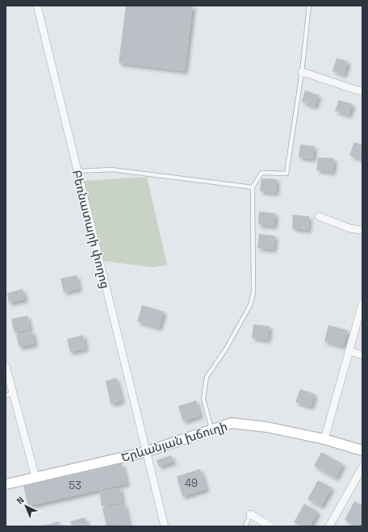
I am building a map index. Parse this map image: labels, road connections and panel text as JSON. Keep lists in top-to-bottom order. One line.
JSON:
{"streets":{"main road":["Երևանյան խճուղի"],"street":["Բեռնատարի փողոց"]},"crossings":[["Բեռնատարի փողոց","Երևանյան խճուղի"]],"house_numbers":["49","53"],"north":"top left"}
